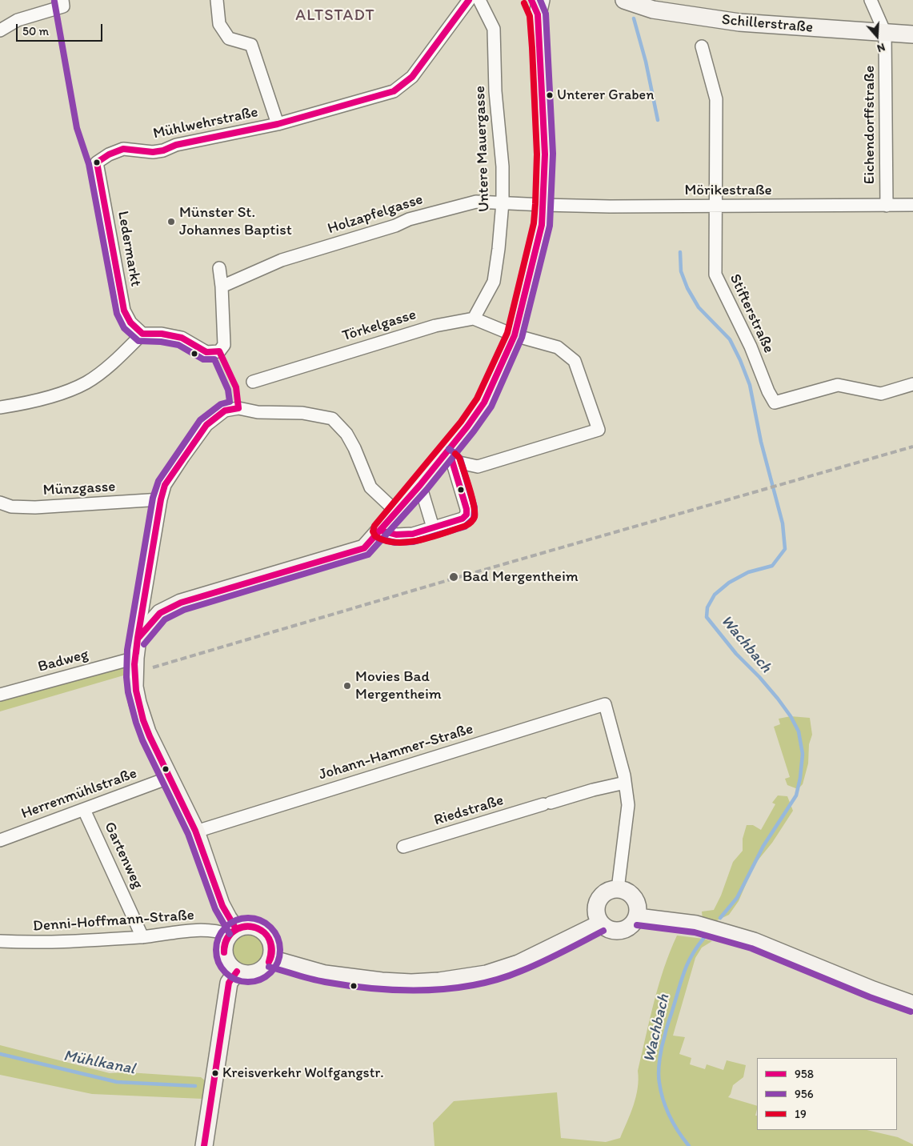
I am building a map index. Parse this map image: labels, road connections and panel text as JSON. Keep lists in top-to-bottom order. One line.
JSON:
{"streets":{"street":["Schillerstraße","Mühlwehrstraße","Eichendorffstraße","Untere Mauergasse","Mörikestraße","Holzapfelgasse","Ledermarkt","Stifterstraße","Törkelgasse","Münzgasse","Badweg","Johann-Hammer-Straße","Herrenmühlstraße","Riedstraße","Gartenweg","Denni-Hoffmann-Straße"]},"crossings":[["Schillerstraße","Eichendorffstraße"],["Mühlwehrstraße","Ledermarkt"],["Eichendorffstraße","Mörikestraße"],["Untere Mauergasse","Holzapfelgasse"],["Untere Mauergasse","Törkelgasse"],["Mörikestraße","Holzapfelgasse"],["Mörikestraße","Stifterstraße"],["Johann-Hammer-Straße","Riedstraße"],["Herrenmühlstraße","Gartenweg"],["Gartenweg","Denni-Hoffmann-Straße"]],"districts":["ALTSTADT"],"water":["Wachbach","Mühlkanal"],"places":["Unterer Graben","Münster St. Johannes Baptist","Bad Mergentheim","Movies Bad Mergentheim","Kreisverkehr Wolfgangstr."],"lines":["transit line 958","transit line 956","transit line 19"],"legend":["958","956","19"],"scale_bar":"50 m","north":"bottom"}
